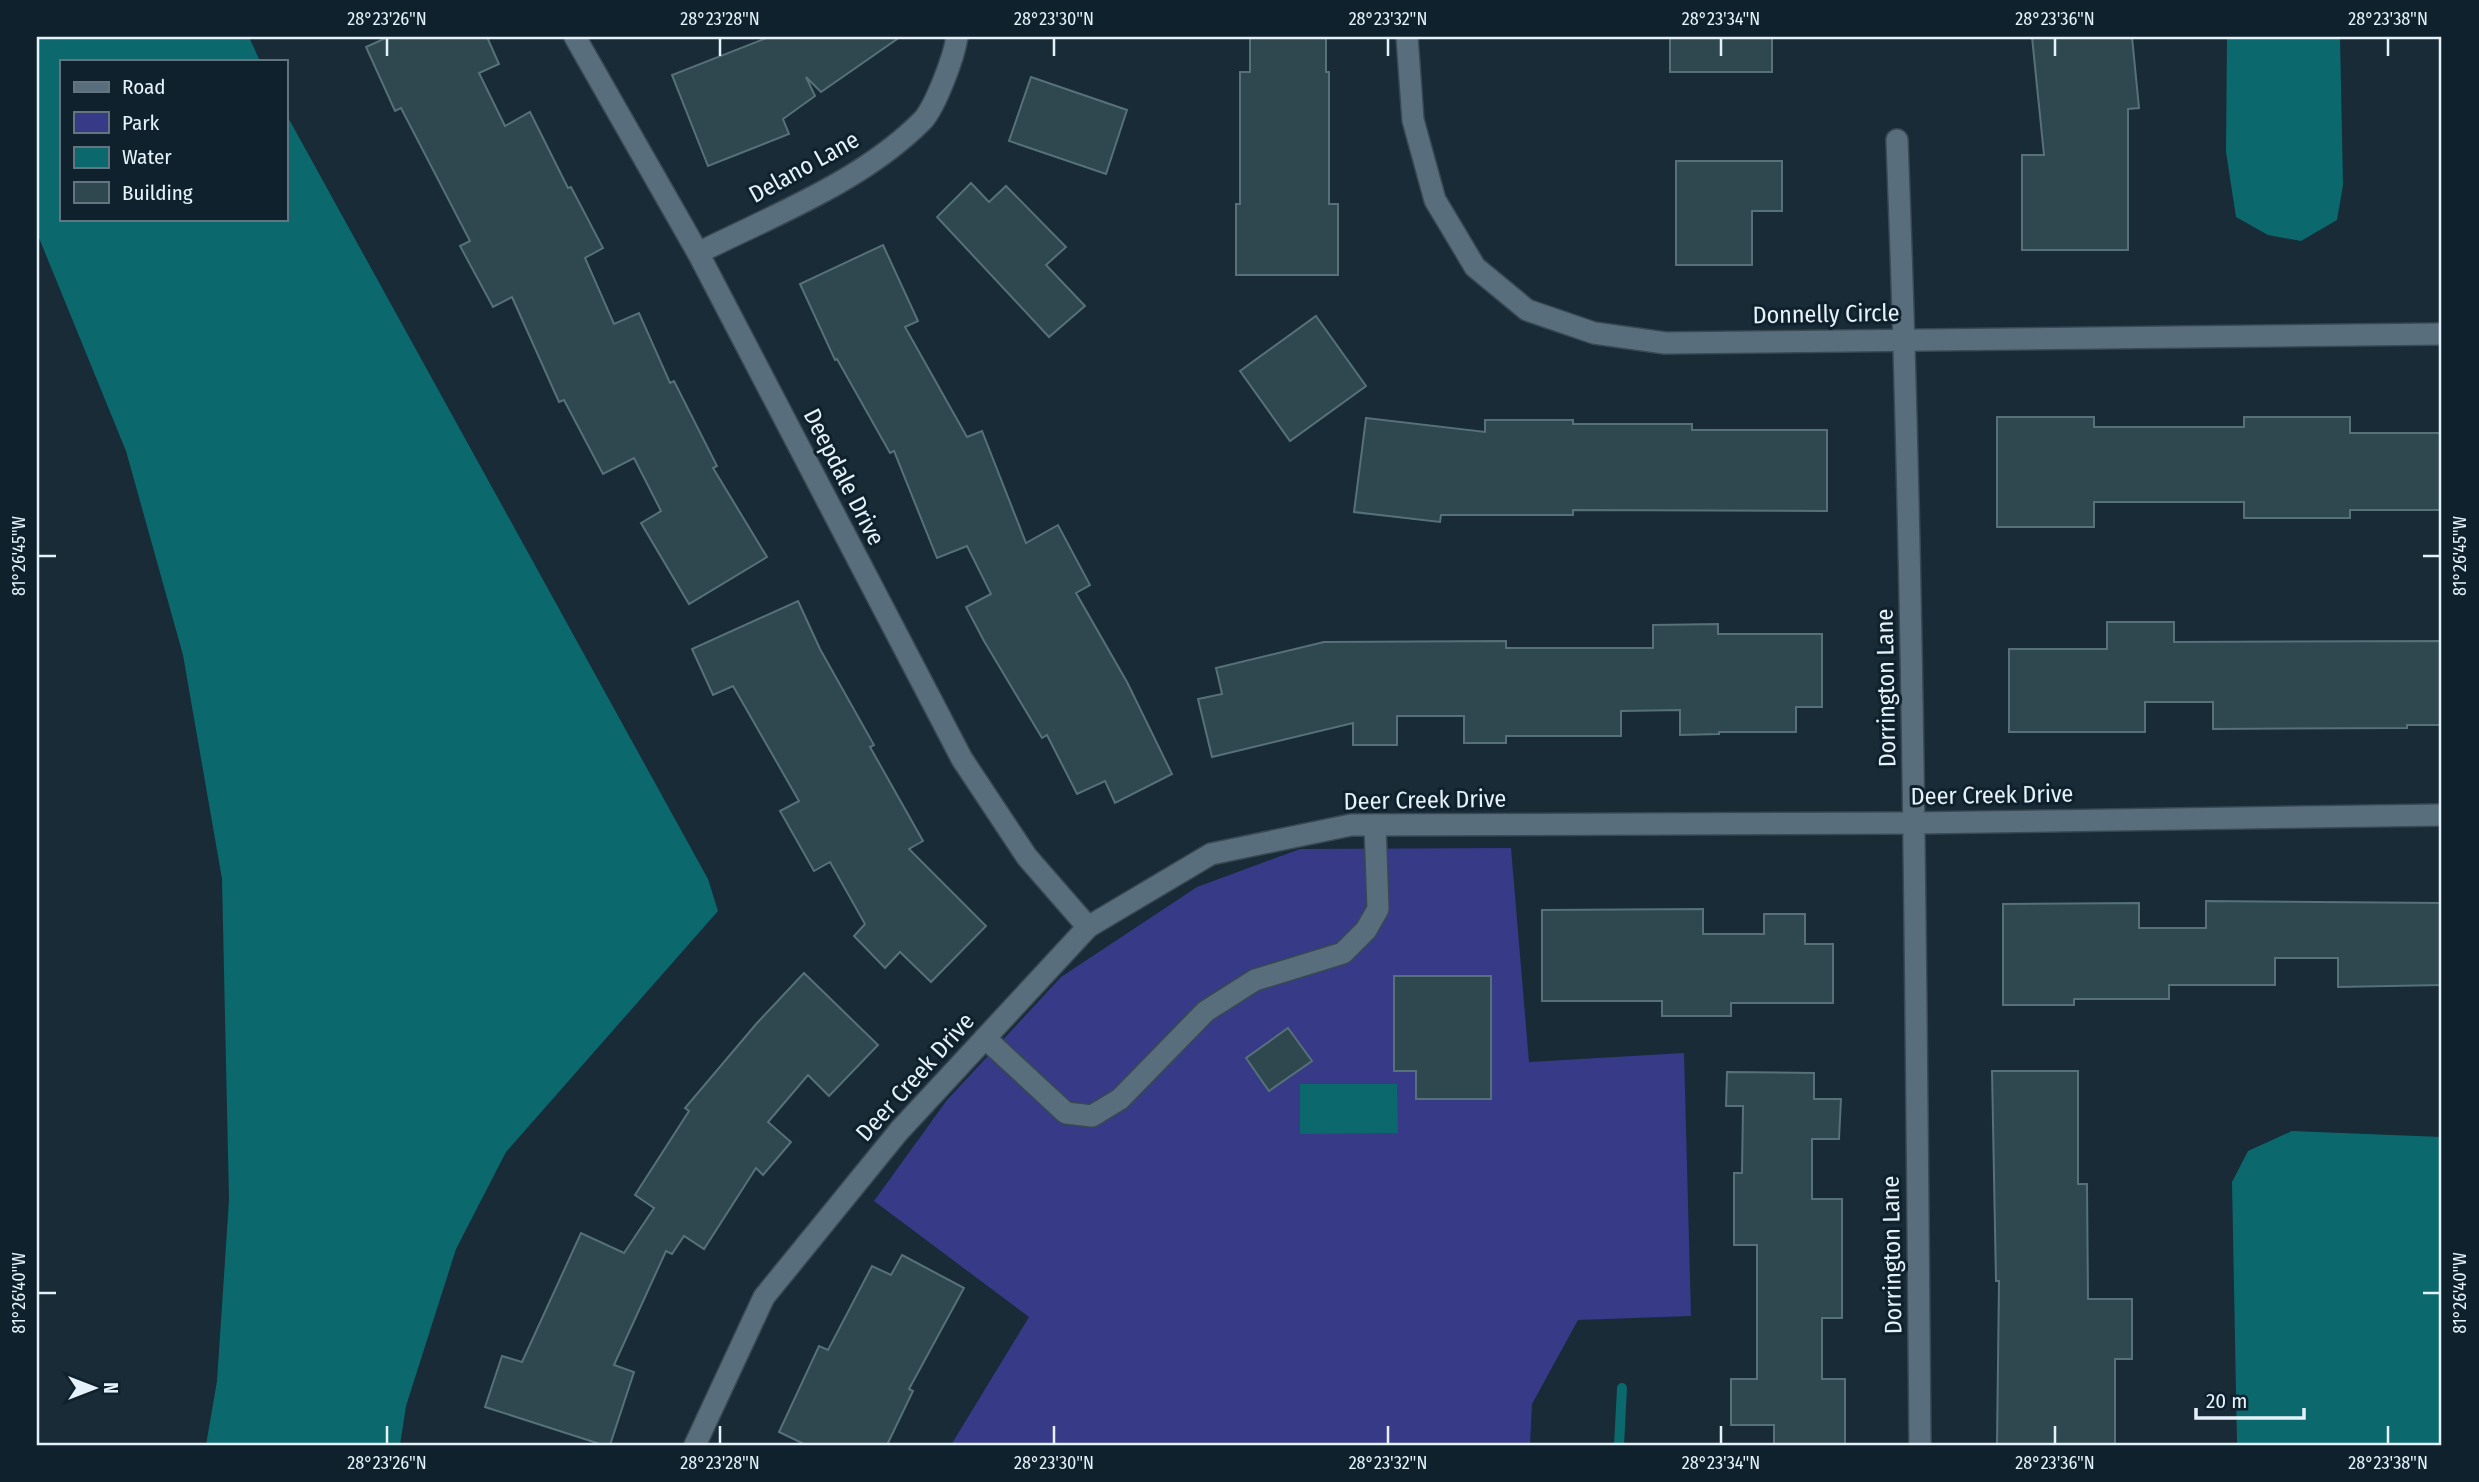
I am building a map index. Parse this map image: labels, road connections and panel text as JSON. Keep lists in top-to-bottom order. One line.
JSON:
{"streets":{"street":["Delano Lane","Donnelly Circle","Deepdale Drive","Dorrington Lane","Deer Creek Drive"]},"crossings":[["Delano Lane","Deepdale Drive"],["Donnelly Circle","Dorrington Lane"],["Deepdale Drive","Deer Creek Drive"],["Dorrington Lane","Deer Creek Drive"]],"legend":["Road","Park","Water","Building"],"scale_bar":"20 m","north":"right","coordinates":["28°23'26\"N","28°23'28\"N","28°23'30\"N","28°23'32\"N","28°23'34\"N","28°23'36\"N","28°23'38\"N","81°26'45\"W","81°26'40\"W"]}
